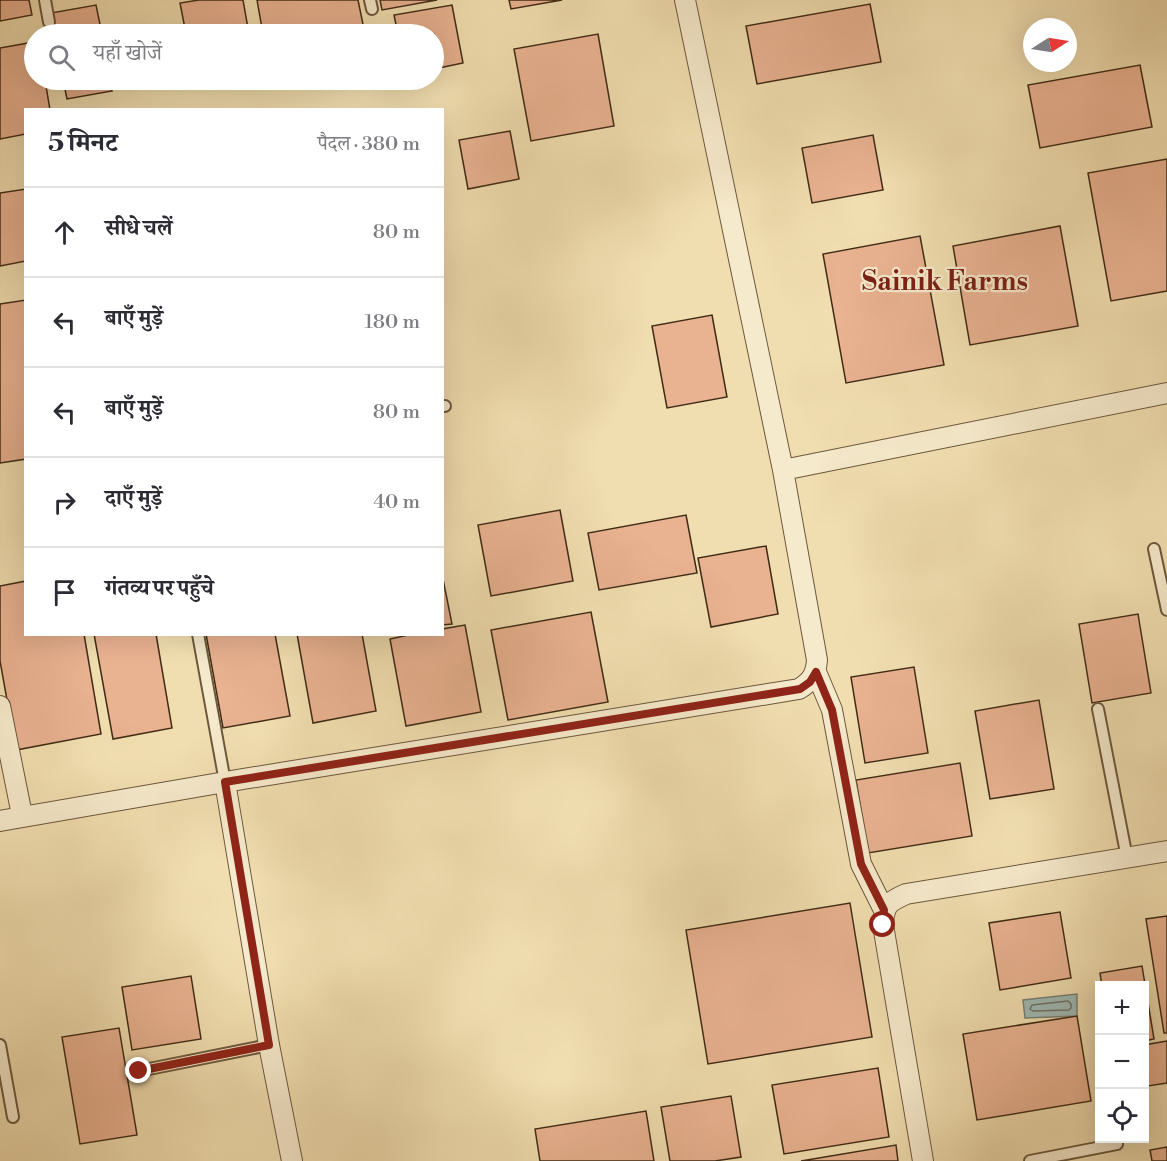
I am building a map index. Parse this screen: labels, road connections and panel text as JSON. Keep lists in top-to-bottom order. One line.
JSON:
{"districts":["Sainik Farms"],"north":"right","page":{"search":"यहाँ खोजें","heading":["5 मिनट","पैदल · 380 m"],"list":[["सीधे चलें","80 m"],["बाएँ मुड़ें","180 m"],["बाएँ मुड़ें","80 m"],["दाएँ मुड़ें","40 m"],"गंतव्य पर पहुँचे"],"map_buttons":["+","−"]}}
